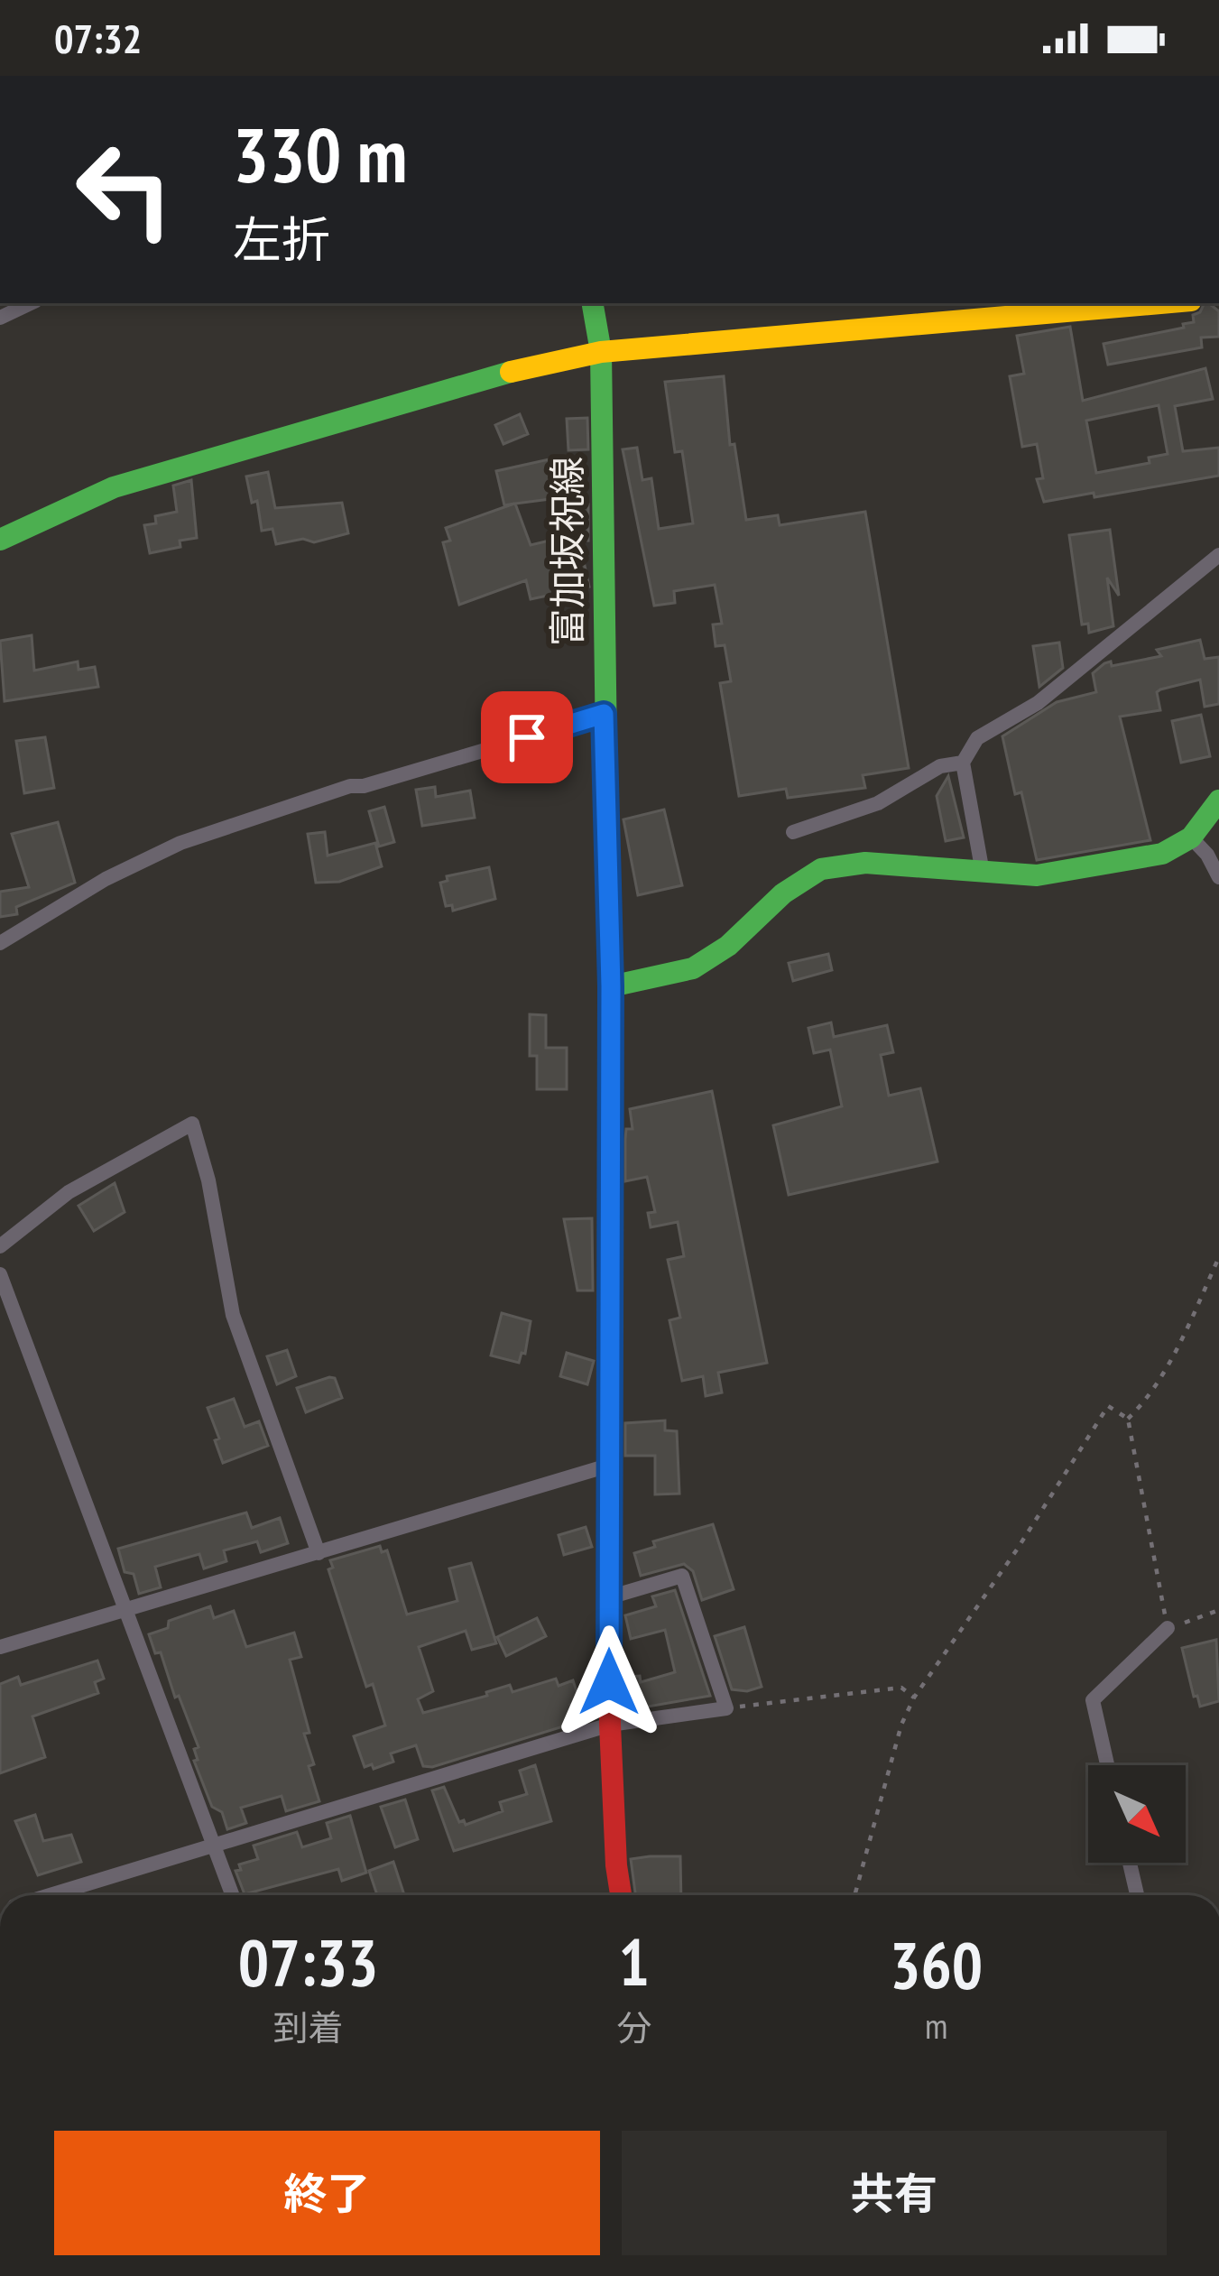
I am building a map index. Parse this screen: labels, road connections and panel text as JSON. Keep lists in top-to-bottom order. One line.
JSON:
{"streets":{"street":["富加坂祝線"]},"north":"bottom right","page":{"status":"07:32","turn":["330 m","左折"],"eta":["07:33","到着","1","分","360","m"],"buttons":["終了","共有"]}}
